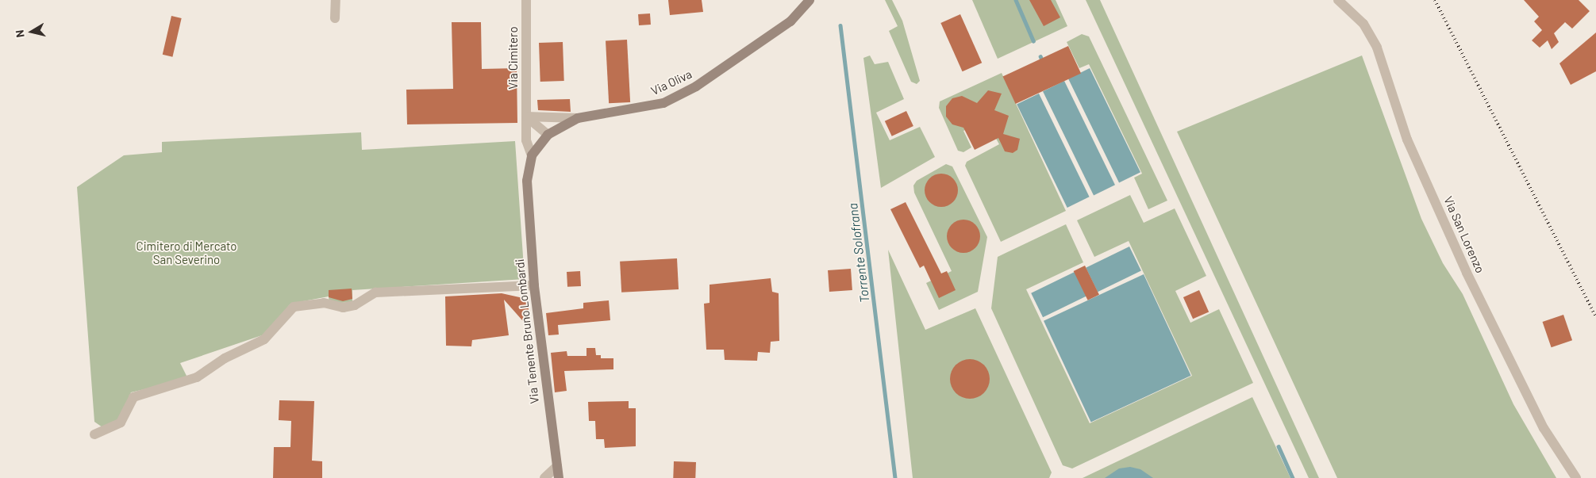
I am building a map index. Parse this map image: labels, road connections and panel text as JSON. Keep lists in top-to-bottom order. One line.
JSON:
{"streets":{"main road":["Via Oliva","Via Tenente Bruno Lombardi"],"street":["Via Cimitero","Via San Lorenzo"]},"crossings":[["Via Cimitero","Via Oliva"],["Via Oliva","Via Tenente Bruno Lombardi"]],"water":["Torrente Solofrana"],"parks":["Cimitero di Mercato San Severino"],"north":"left"}
